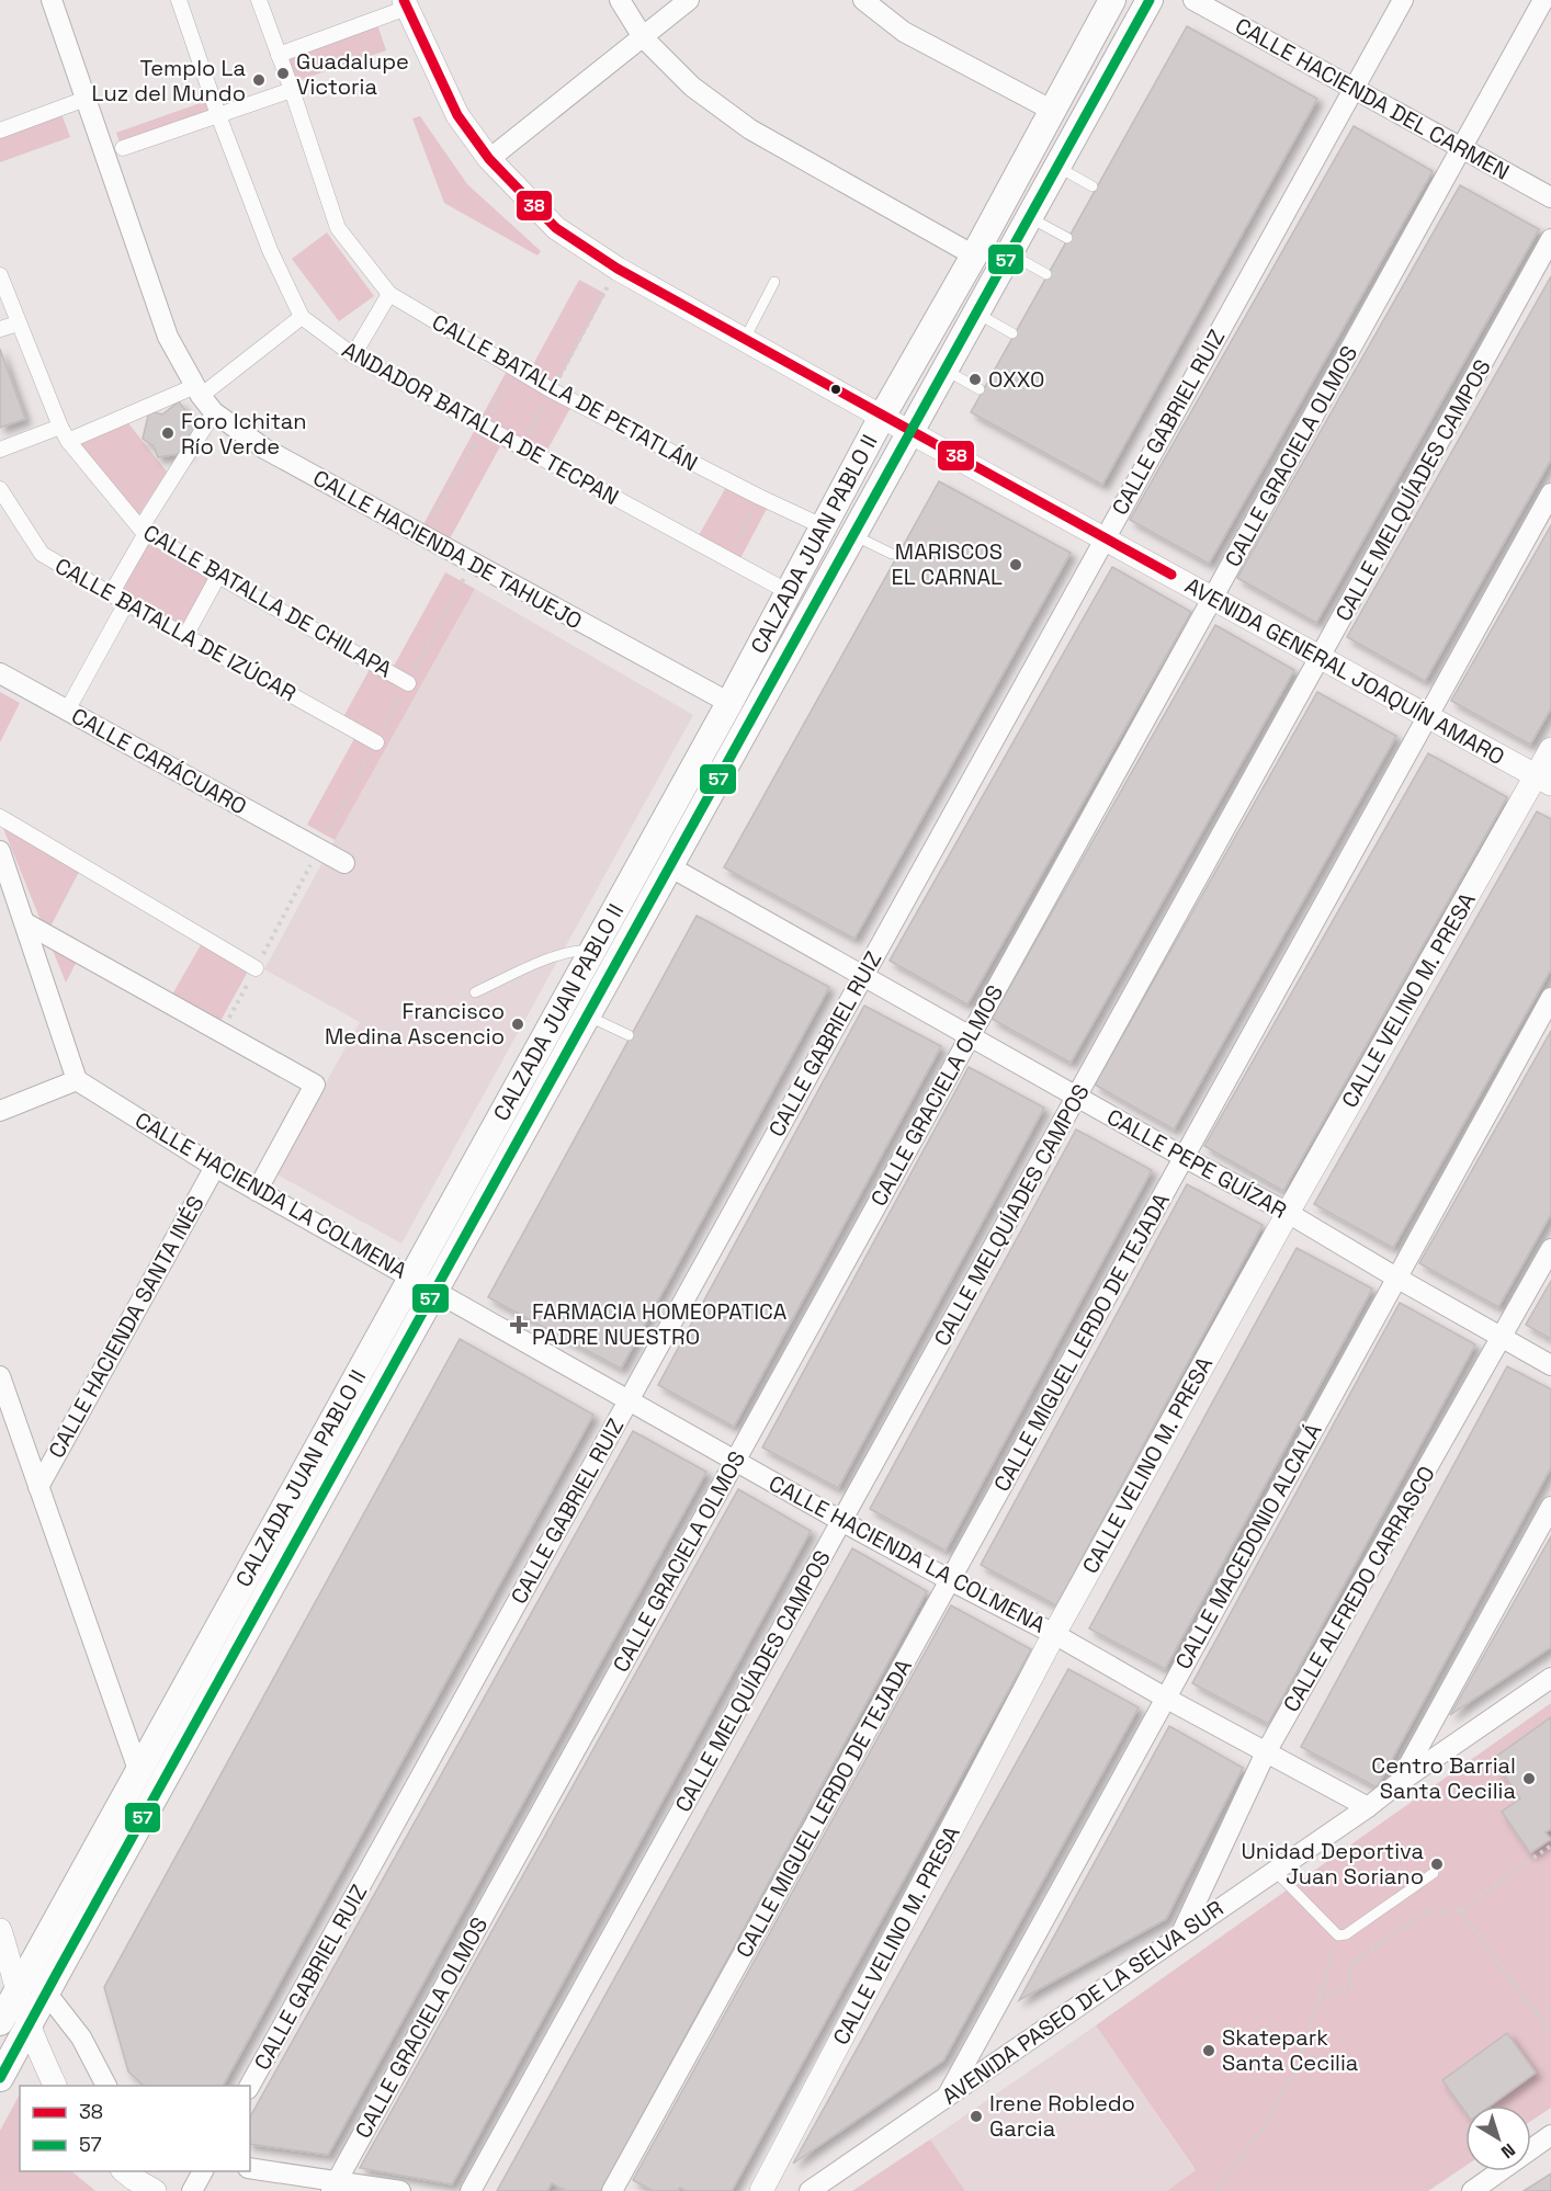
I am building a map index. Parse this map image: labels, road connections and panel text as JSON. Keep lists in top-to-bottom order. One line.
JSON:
{"streets":{"main road":["CALZADA JUAN PABLO II"],"street":["CALLE HACIENDA DEL CARMEN","CALLE BATALLA DE PETATLÁN","CALLE GABRIEL RUIZ","ANDADOR BATALLA DE TECPAN","CALLE GRACIELA OLMOS","CALLE MELQUÍADES CAMPOS","CALLE HACIENDA DE TAHUEJO","CALLE BATALLA DE CHILAPA","CALLE BATALLA DE IZÚCAR","AVENIDA GENERAL JOAQUÍN AMARO","CALLE CARÁCUARO","CALLE VELINO M. PRESA","CALLE PEPE GUÍZAR","CALLE HACIENDA LA COLMENA","CALLE HACIENDA SANTA INÉS","CALLE MIGUEL LERDO DE TEJADA","CALLE MACEDONIO ALCALÁ","CALLE ALFREDO CARRASCO","AVENIDA PASEO DE LA SELVA SUR"]},"crossings":[["CALLE HACIENDA DEL CARMEN","CALLE GABRIEL RUIZ"],["CALLE HACIENDA DEL CARMEN","CALLE GRACIELA OLMOS"],["CALLE BATALLA DE PETATLÁN","CALZADA JUAN PABLO II"],["CALLE GABRIEL RUIZ","AVENIDA GENERAL JOAQUÍN AMARO"],["CALLE GABRIEL RUIZ","CALLE PEPE GUÍZAR"],["CALLE GABRIEL RUIZ","CALLE HACIENDA LA COLMENA"],["ANDADOR BATALLA DE TECPAN","CALZADA JUAN PABLO II"],["CALLE GRACIELA OLMOS","AVENIDA GENERAL JOAQUÍN AMARO"],["CALLE GRACIELA OLMOS","CALLE PEPE GUÍZAR"],["CALLE GRACIELA OLMOS","CALLE HACIENDA LA COLMENA"],["CALLE MELQUÍADES CAMPOS","AVENIDA GENERAL JOAQUÍN AMARO"],["CALLE MELQUÍADES CAMPOS","CALLE PEPE GUÍZAR"],["CALLE MELQUÍADES CAMPOS","CALLE HACIENDA LA COLMENA"],["CALZADA JUAN PABLO II","CALLE HACIENDA DE TAHUEJO"],["CALZADA JUAN PABLO II","AVENIDA GENERAL JOAQUÍN AMARO"],["CALZADA JUAN PABLO II","CALLE PEPE GUÍZAR"],["CALZADA JUAN PABLO II","CALLE HACIENDA LA COLMENA"],["AVENIDA GENERAL JOAQUÍN AMARO","CALLE VELINO M. PRESA"],["AVENIDA GENERAL JOAQUÍN AMARO","CALLE MIGUEL LERDO DE TEJADA"],["CALLE VELINO M. PRESA","CALLE PEPE GUÍZAR"],["CALLE VELINO M. PRESA","CALLE HACIENDA LA COLMENA"],["CALLE PEPE GUÍZAR","CALLE MIGUEL LERDO DE TEJADA"],["CALLE PEPE GUÍZAR","CALLE MACEDONIO ALCALÁ"],["CALLE PEPE GUÍZAR","CALLE ALFREDO CARRASCO"],["CALLE HACIENDA LA COLMENA","CALLE HACIENDA SANTA INÉS"],["CALLE HACIENDA LA COLMENA","CALLE MIGUEL LERDO DE TEJADA"],["CALLE HACIENDA LA COLMENA","CALLE MACEDONIO ALCALÁ"],["CALLE HACIENDA LA COLMENA","CALLE ALFREDO CARRASCO"],["CALLE HACIENDA LA COLMENA","AVENIDA PASEO DE LA SELVA SUR"],["CALLE MACEDONIO ALCALÁ","AVENIDA PASEO DE LA SELVA SUR"],["CALLE ALFREDO CARRASCO","AVENIDA PASEO DE LA SELVA SUR"]],"places":{"other":["Guadalupe Victoria","Templo La Luz del Mundo","OXXO","Foro Ichitan Río Verde","MARISCOS EL CARNAL","Francisco Medina Ascencio","Centro Barrial Santa Cecilia","Unidad Deportiva Juan Soriano","Skatepark Santa Cecilia","Irene Robledo Garcia"],"health":["FARMACIA HOMEOPATICA PADRE NUESTRO"]},"lines":["transit line 38","transit line 57"],"legend":["38","57"],"north":"bottom right"}
